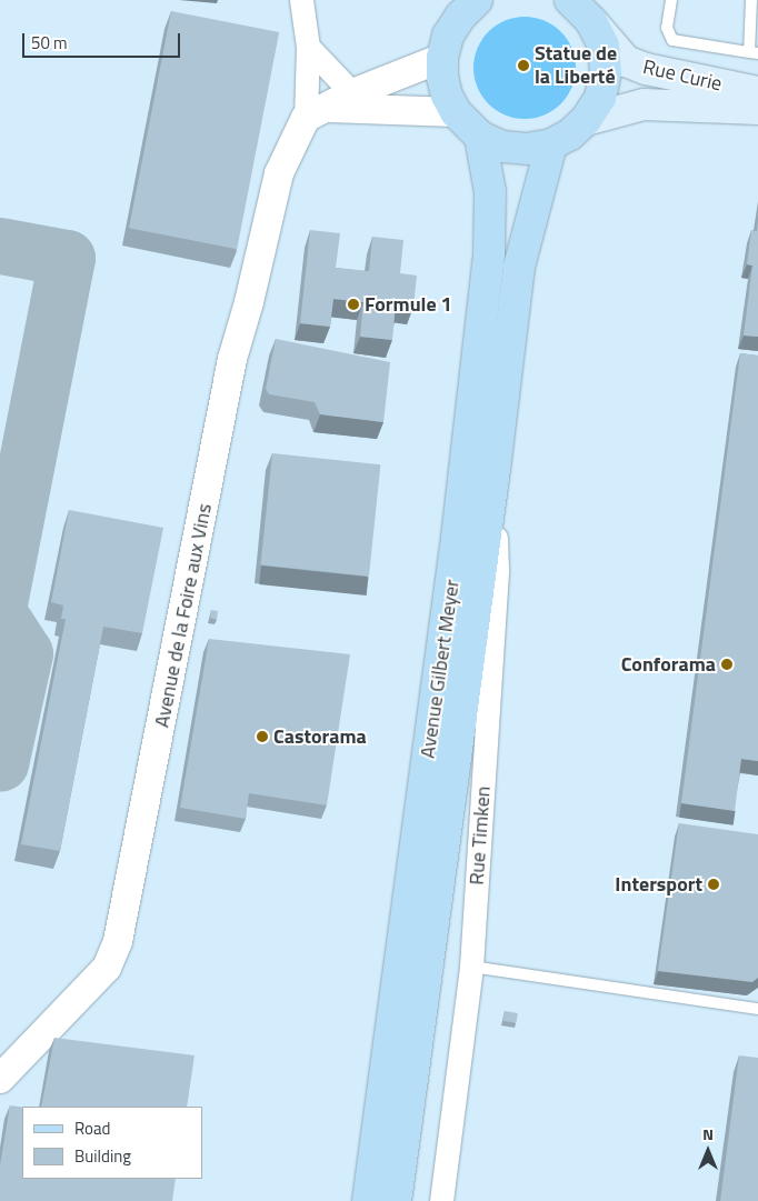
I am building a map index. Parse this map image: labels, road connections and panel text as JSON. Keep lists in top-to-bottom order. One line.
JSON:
{"streets":{"main road":["Rue Curie","Avenue Gilbert Meyer"],"street":["Avenue de la Foire aux Vins","Rue Timken"]},"crossings":[["Avenue Gilbert Meyer","Rue Timken"]],"places":["Statue de la Liberté","Formule 1","Conforama","Castorama","Intersport"],"legend":["Road","Building"],"scale_bar":"50 m","north":"top"}
